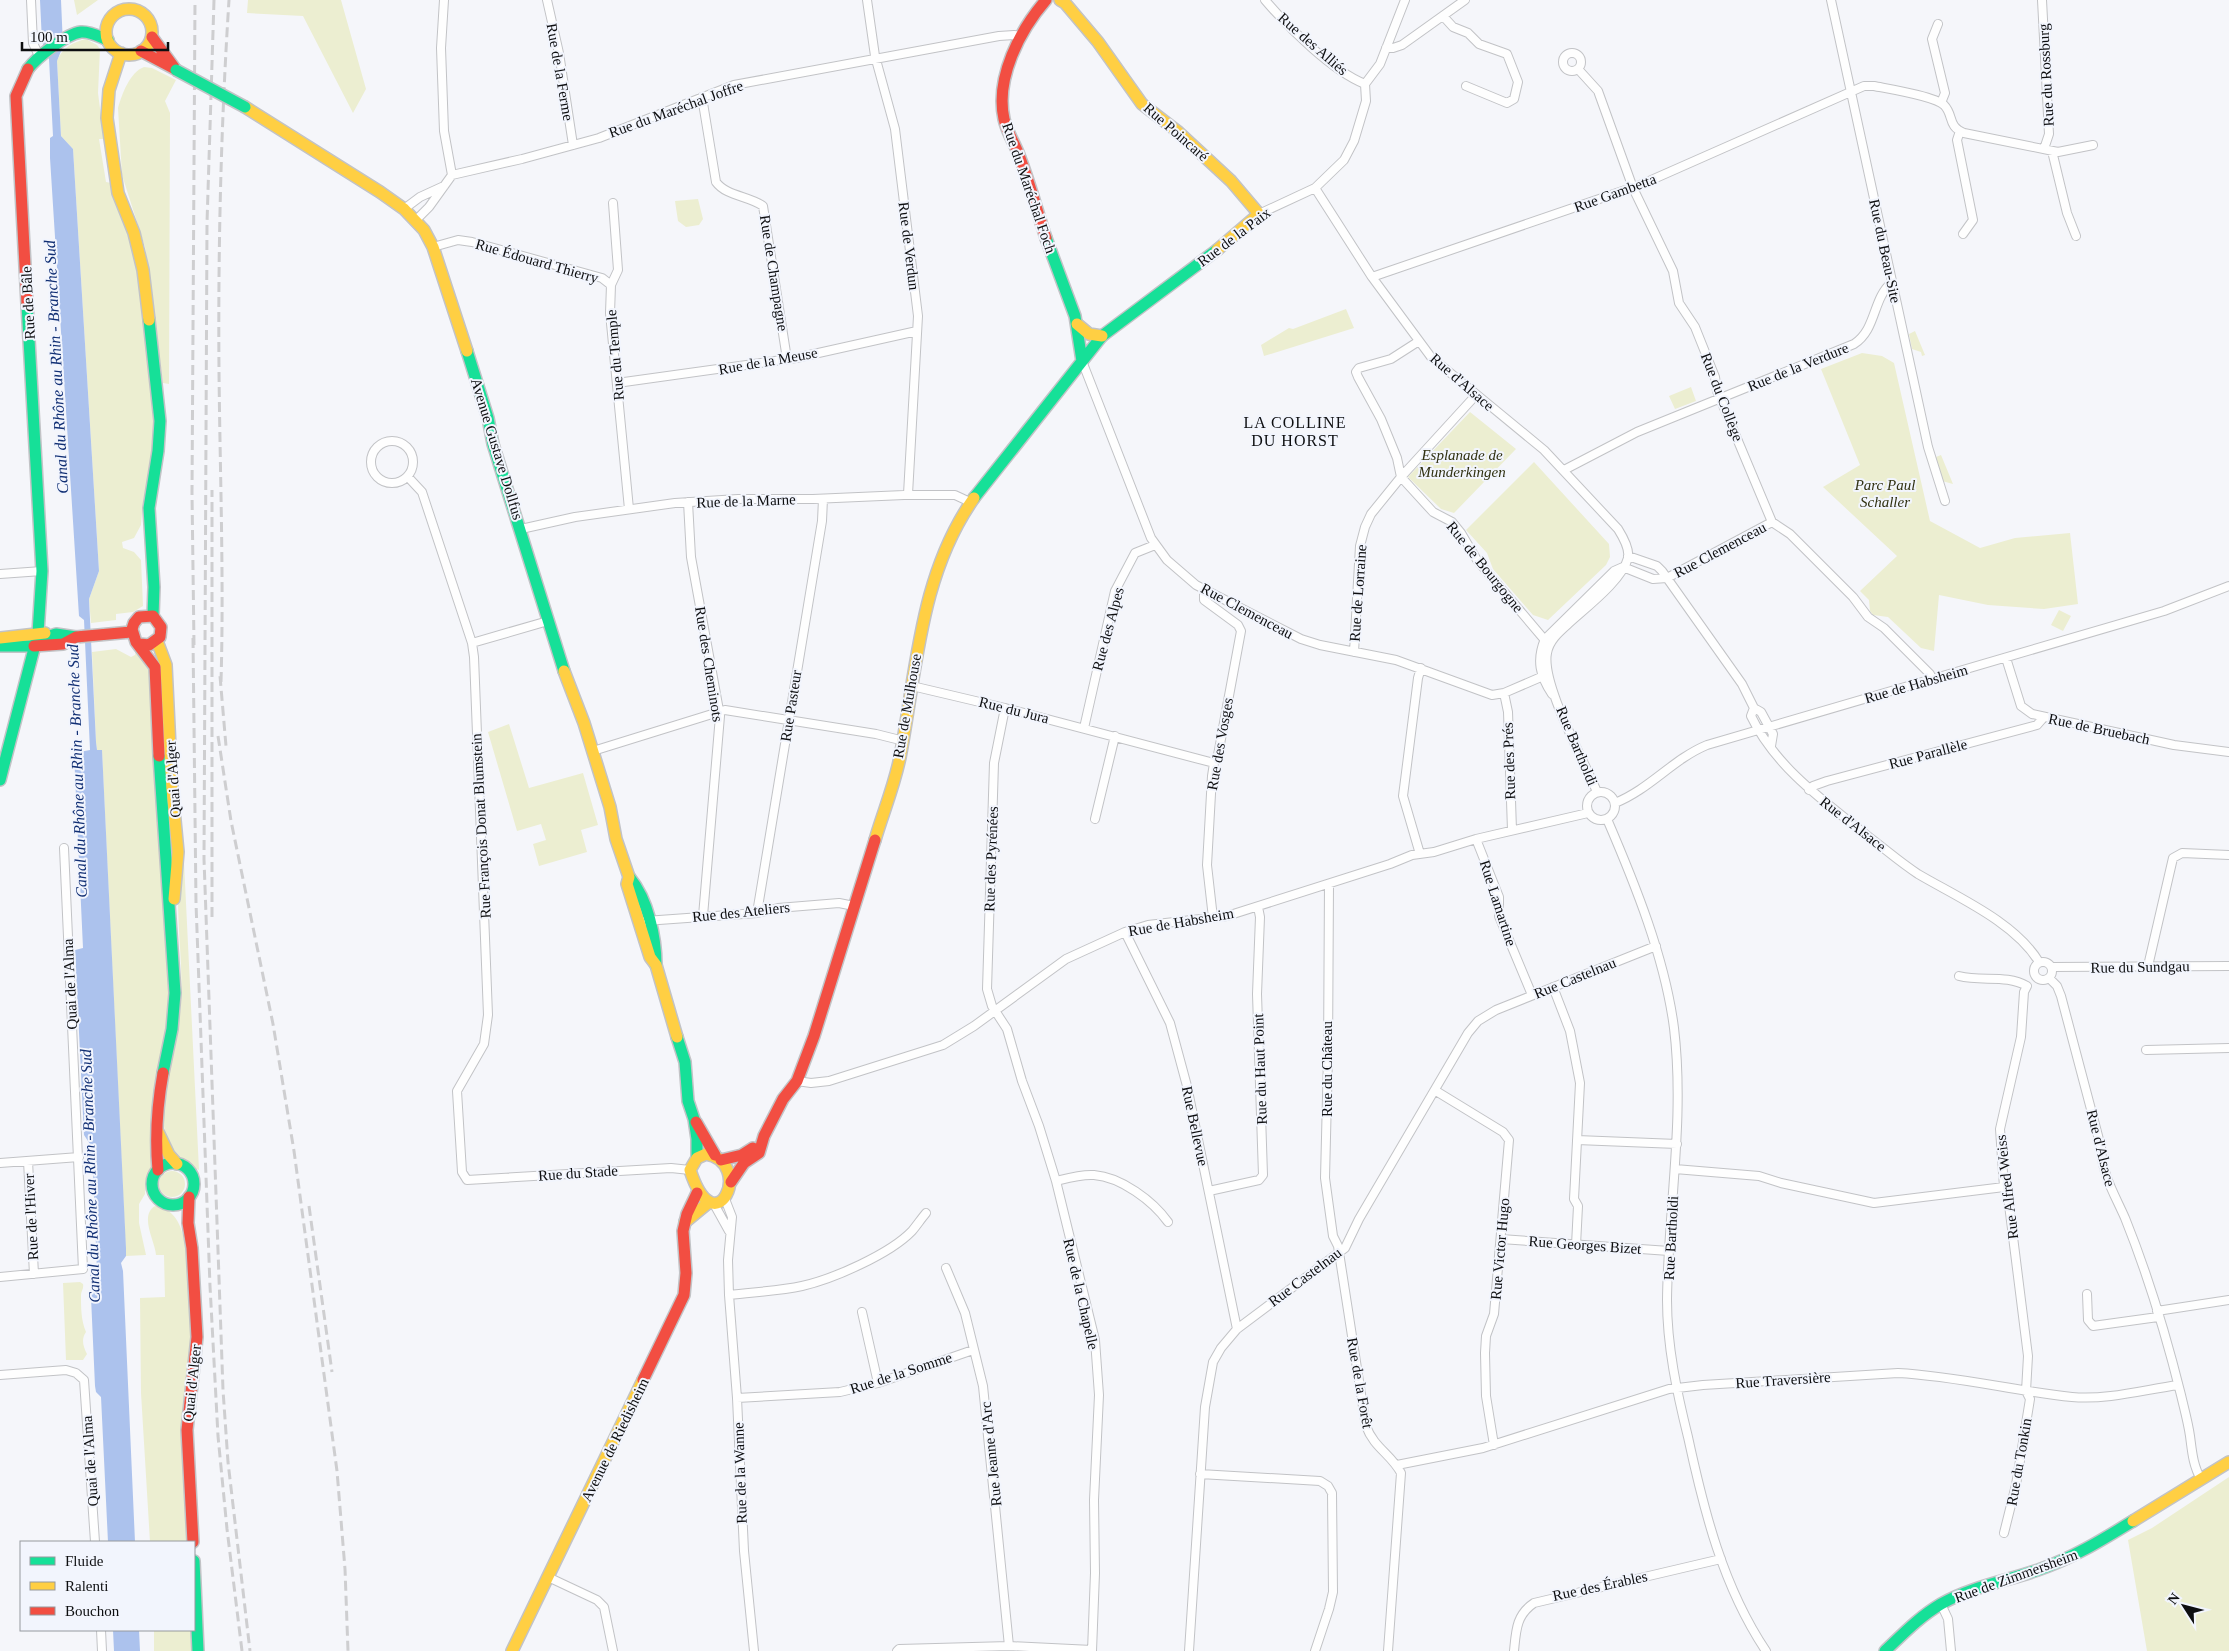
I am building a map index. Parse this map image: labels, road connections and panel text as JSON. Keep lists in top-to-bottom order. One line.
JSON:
{"streets":{"main road":["Rue Poincaré","Rue du Maréchal Foch","Rue de la Paix","Rue de Bâle","Avenue Gustave Dollfus","Rue de Mulhouse","Quai d'Alger","Avenue de Riedisheim","Rue de Zimmersheim"],"street":["Rue des Alliés","Rue de la Ferme","Rue du Rossburg","Rue du Maréchal Joffre","Rue Gambetta","Rue de Verdun","Rue du Beau-Site","Rue Édouard Thierry","Rue de Champagne","Rue du Temple","Rue de la Meuse","Rue de la Verdure","Rue d'Alsace","Rue du Collège","Rue de la Marne","Rue Clemenceau","Rue de Bourgogne","Rue de Lorraine","Rue des Alpes","Rue des Cheminots","Rue de Habsheim","Rue Pasteur","Rue du Jura","Rue de Bruebach","Rue des Vosges","Rue Bartholdi","Rue Parallèle","Rue des Prés","Rue François Donat Blumstein","Rue des Pyrénées","Rue Lamartine","Rue des Ateliers","Rue du Sundgau","Rue Castelnau","Quai de l'Alma","Rue du Haut Point","Rue du Château","Rue Bellevue","Rue du Stade","Rue Alfred Weiss","Rue de l'Hiver","Rue Georges Bizet","Rue Victor Hugo","Rue de la Chapelle","Rue de la Somme","Rue Traversière","Rue de la Forêt","Rue Jeanne d'Arc","Rue du Tonkin","Rue de la Wanne","Rue des Érables"]},"crossings":[["Rue des Alliés","Rue de la Paix"],["Rue de la Ferme","Rue du Maréchal Joffre"],["Rue du Maréchal Joffre","Rue du Maréchal Foch"],["Rue du Maréchal Joffre","Rue de Verdun"],["Rue du Maréchal Joffre","Rue de Champagne"],["Rue Poincaré","Rue de la Paix"],["Rue du Maréchal Foch","Rue de la Paix"],["Rue du Maréchal Foch","Rue Clemenceau"],["Rue du Maréchal Foch","Rue de Mulhouse"],["Rue Gambetta","Rue du Beau-Site"],["Rue Gambetta","Rue d'Alsace"],["Rue Gambetta","Rue du Collège"],["Rue de la Paix","Rue d'Alsace"],["Rue de la Paix","Rue Clemenceau"],["Rue de la Paix","Rue de Mulhouse"],["Rue de Verdun","Rue de la Meuse"],["Rue de Verdun","Rue de la Marne"],["Rue du Beau-Site","Rue de la Verdure"],["Rue Édouard Thierry","Rue du Temple"],["Rue Édouard Thierry","Avenue Gustave Dollfus"],["Rue de Champagne","Rue de la Meuse"],["Rue de Bâle","Avenue Gustave Dollfus"],["Rue du Temple","Rue de la Meuse"],["Rue du Temple","Rue de la Marne"],["Rue de la Verdure","Rue d'Alsace"],["Rue de la Verdure","Rue du Collège"],["Rue d'Alsace","Rue Clemenceau"],["Rue d'Alsace","Rue de Lorraine"],["Rue d'Alsace","Rue de Habsheim"],["Rue d'Alsace","Rue Parallèle"],["Rue d'Alsace","Rue du Sundgau"],["Rue d'Alsace","Rue Traversière"],["Rue d'Alsace","Rue de Zimmersheim"],["Rue du Collège","Rue Clemenceau"],["Avenue Gustave Dollfus","Rue de la Marne"],["Avenue Gustave Dollfus","Rue de Mulhouse"],["Avenue Gustave Dollfus","Rue des Ateliers"],["Avenue Gustave Dollfus","Rue du Stade"],["Avenue Gustave Dollfus","Avenue de Riedisheim"],["Rue de la Marne","Rue des Cheminots"],["Rue de la Marne","Rue Pasteur"],["Rue de la Marne","Rue de Mulhouse"],["Rue Clemenceau","Rue de Lorraine"],["Rue Clemenceau","Rue des Alpes"],["Rue Clemenceau","Rue de Mulhouse"],["Rue Clemenceau","Rue des Vosges"],["Rue Clemenceau","Rue Bartholdi"],["Rue Clemenceau","Rue des Prés"],["Rue de Bourgogne","Rue de Lorraine"],["Rue des Alpes","Rue du Jura"],["Rue des Cheminots","Rue des Ateliers"],["Rue de Habsheim","Rue de Mulhouse"],["Rue de Habsheim","Rue de Bruebach"],["Rue de Habsheim","Rue des Vosges"],["Rue de Habsheim","Rue Bartholdi"],["Rue de Habsheim","Rue des Prés"],["Rue de Habsheim","Rue des Pyrénées"],["Rue de Habsheim","Rue Lamartine"],["Rue de Habsheim","Rue du Haut Point"],["Rue de Habsheim","Rue du Château"],["Rue de Habsheim","Rue Bellevue"],["Rue de Habsheim","Rue de la Chapelle"],["Rue Pasteur","Rue des Ateliers"],["Rue de Mulhouse","Rue du Jura"],["Rue de Mulhouse","Rue des Ateliers"],["Rue de Mulhouse","Rue du Stade"],["Rue de Mulhouse","Avenue de Riedisheim"],["Rue du Jura","Rue des Vosges"],["Rue du Jura","Rue des Pyrénées"],["Rue de Bruebach","Rue Parallèle"],["Rue Bartholdi","Rue Castelnau"],["Rue Bartholdi","Rue Georges Bizet"],["Rue Bartholdi","Rue Traversière"],["Rue Bartholdi","Rue des Érables"],["Rue François Donat Blumstein","Rue du Stade"],["Rue des Pyrénées","Rue de la Chapelle"],["Rue Lamartine","Rue Castelnau"],["Rue Castelnau","Rue du Château"],["Rue Castelnau","Rue Bellevue"],["Rue Castelnau","Rue Victor Hugo"],["Rue Castelnau","Rue de la Forêt"],["Quai de l'Alma","Rue de l'Hiver"],["Rue du Haut Point","Rue Bellevue"],["Rue du Château","Rue de la Forêt"],["Rue du Stade","Avenue de Riedisheim"],["Rue Alfred Weiss","Rue Traversière"],["Rue Alfred Weiss","Rue du Tonkin"],["Rue Georges Bizet","Rue Victor Hugo"],["Rue Victor Hugo","Rue Traversière"],["Rue de la Somme","Rue Jeanne d'Arc"],["Rue de la Somme","Rue de la Wanne"],["Rue Traversière","Rue de la Forêt"],["Rue Traversière","Rue du Tonkin"]],"districts":["LA COLLINE DU HORST"],"water":["Canal du Rhône au Rhin - Branche Sud"],"parks":["Esplanade de Munderkingen","Parc Paul Schaller"],"legend":["Fluide","Ralenti","Bouchon"],"scale_bar":"100 m","north":"top left"}
